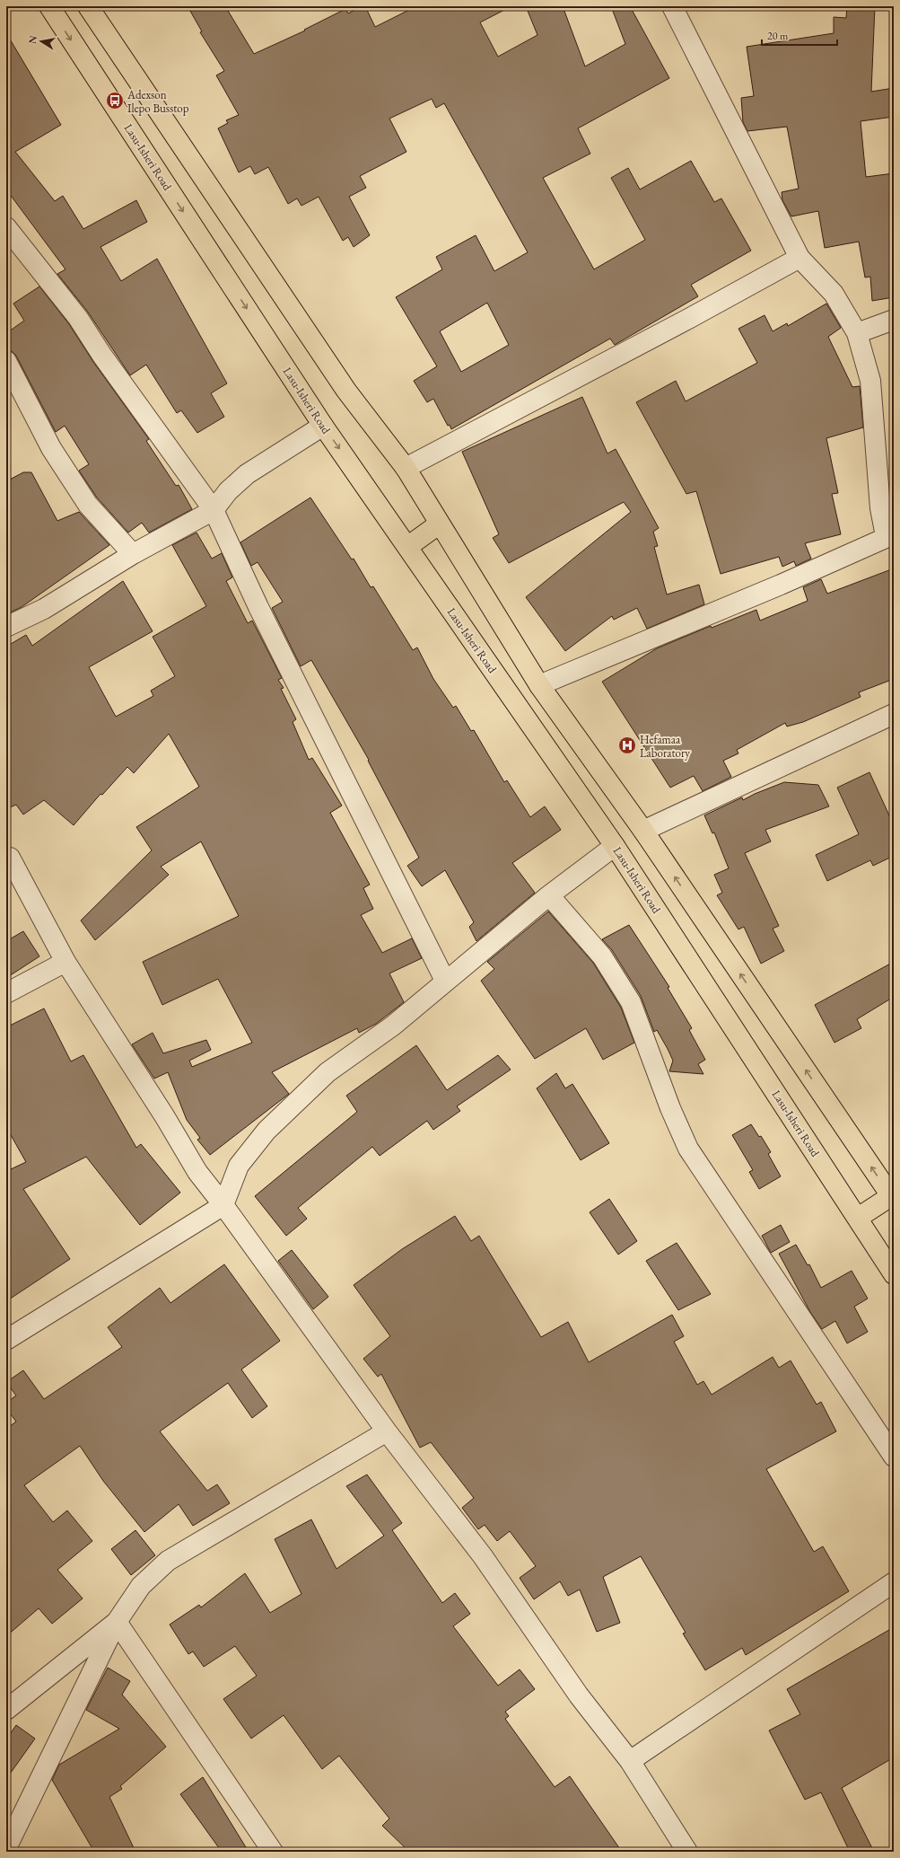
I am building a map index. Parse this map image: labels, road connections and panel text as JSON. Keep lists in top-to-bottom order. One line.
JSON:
{"streets":{"main road":["Lasu-Isheri Road"]},"places":{"bus stop":["Adexson Ilepo Busstop"],"hospital":["Hefamaa Laboratory"]},"scale_bar":"20 m","north":"left"}
